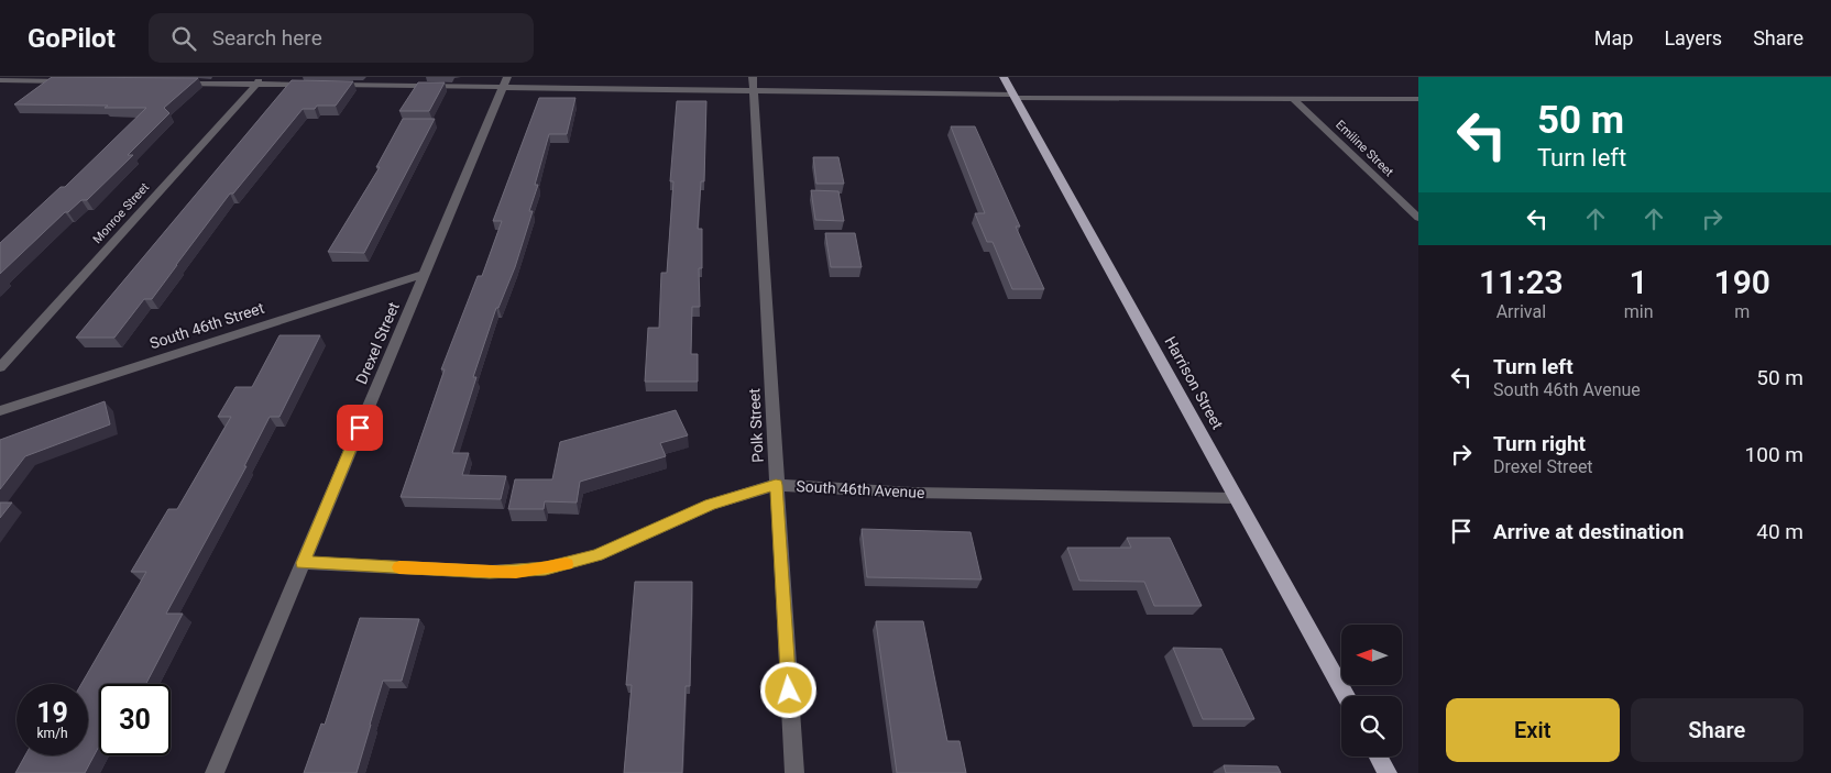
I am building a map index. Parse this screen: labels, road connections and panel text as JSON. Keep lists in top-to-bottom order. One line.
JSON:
{"streets":{"main road":["Harrison Street"],"street":["Emiline Street","Monroe Street","South 46th Street","Drexel Street","Polk Street","South 46th Avenue"]},"crossings":[["South 46th Street","Drexel Street"],["Drexel Street","South 46th Avenue"],["Harrison Street","South 46th Avenue"],["Polk Street","South 46th Avenue"]],"north":"left","page":{"header":"GoPilot","search":"Search here","nav":["Map","Layers","Share"],"turn":["50 m","Turn left"],"eta":["11:23","Arrival","1","min","190","m"],"list":[{"name":"Turn left","note":"South 46th Avenue","value":"50 m"},{"name":"Turn right","note":"Drexel Street","value":"100 m"},{"name":"Arrive at destination","value":"40 m"}],"speed":"19 km/h","limit":"30","buttons":["Exit","Share"]}}
